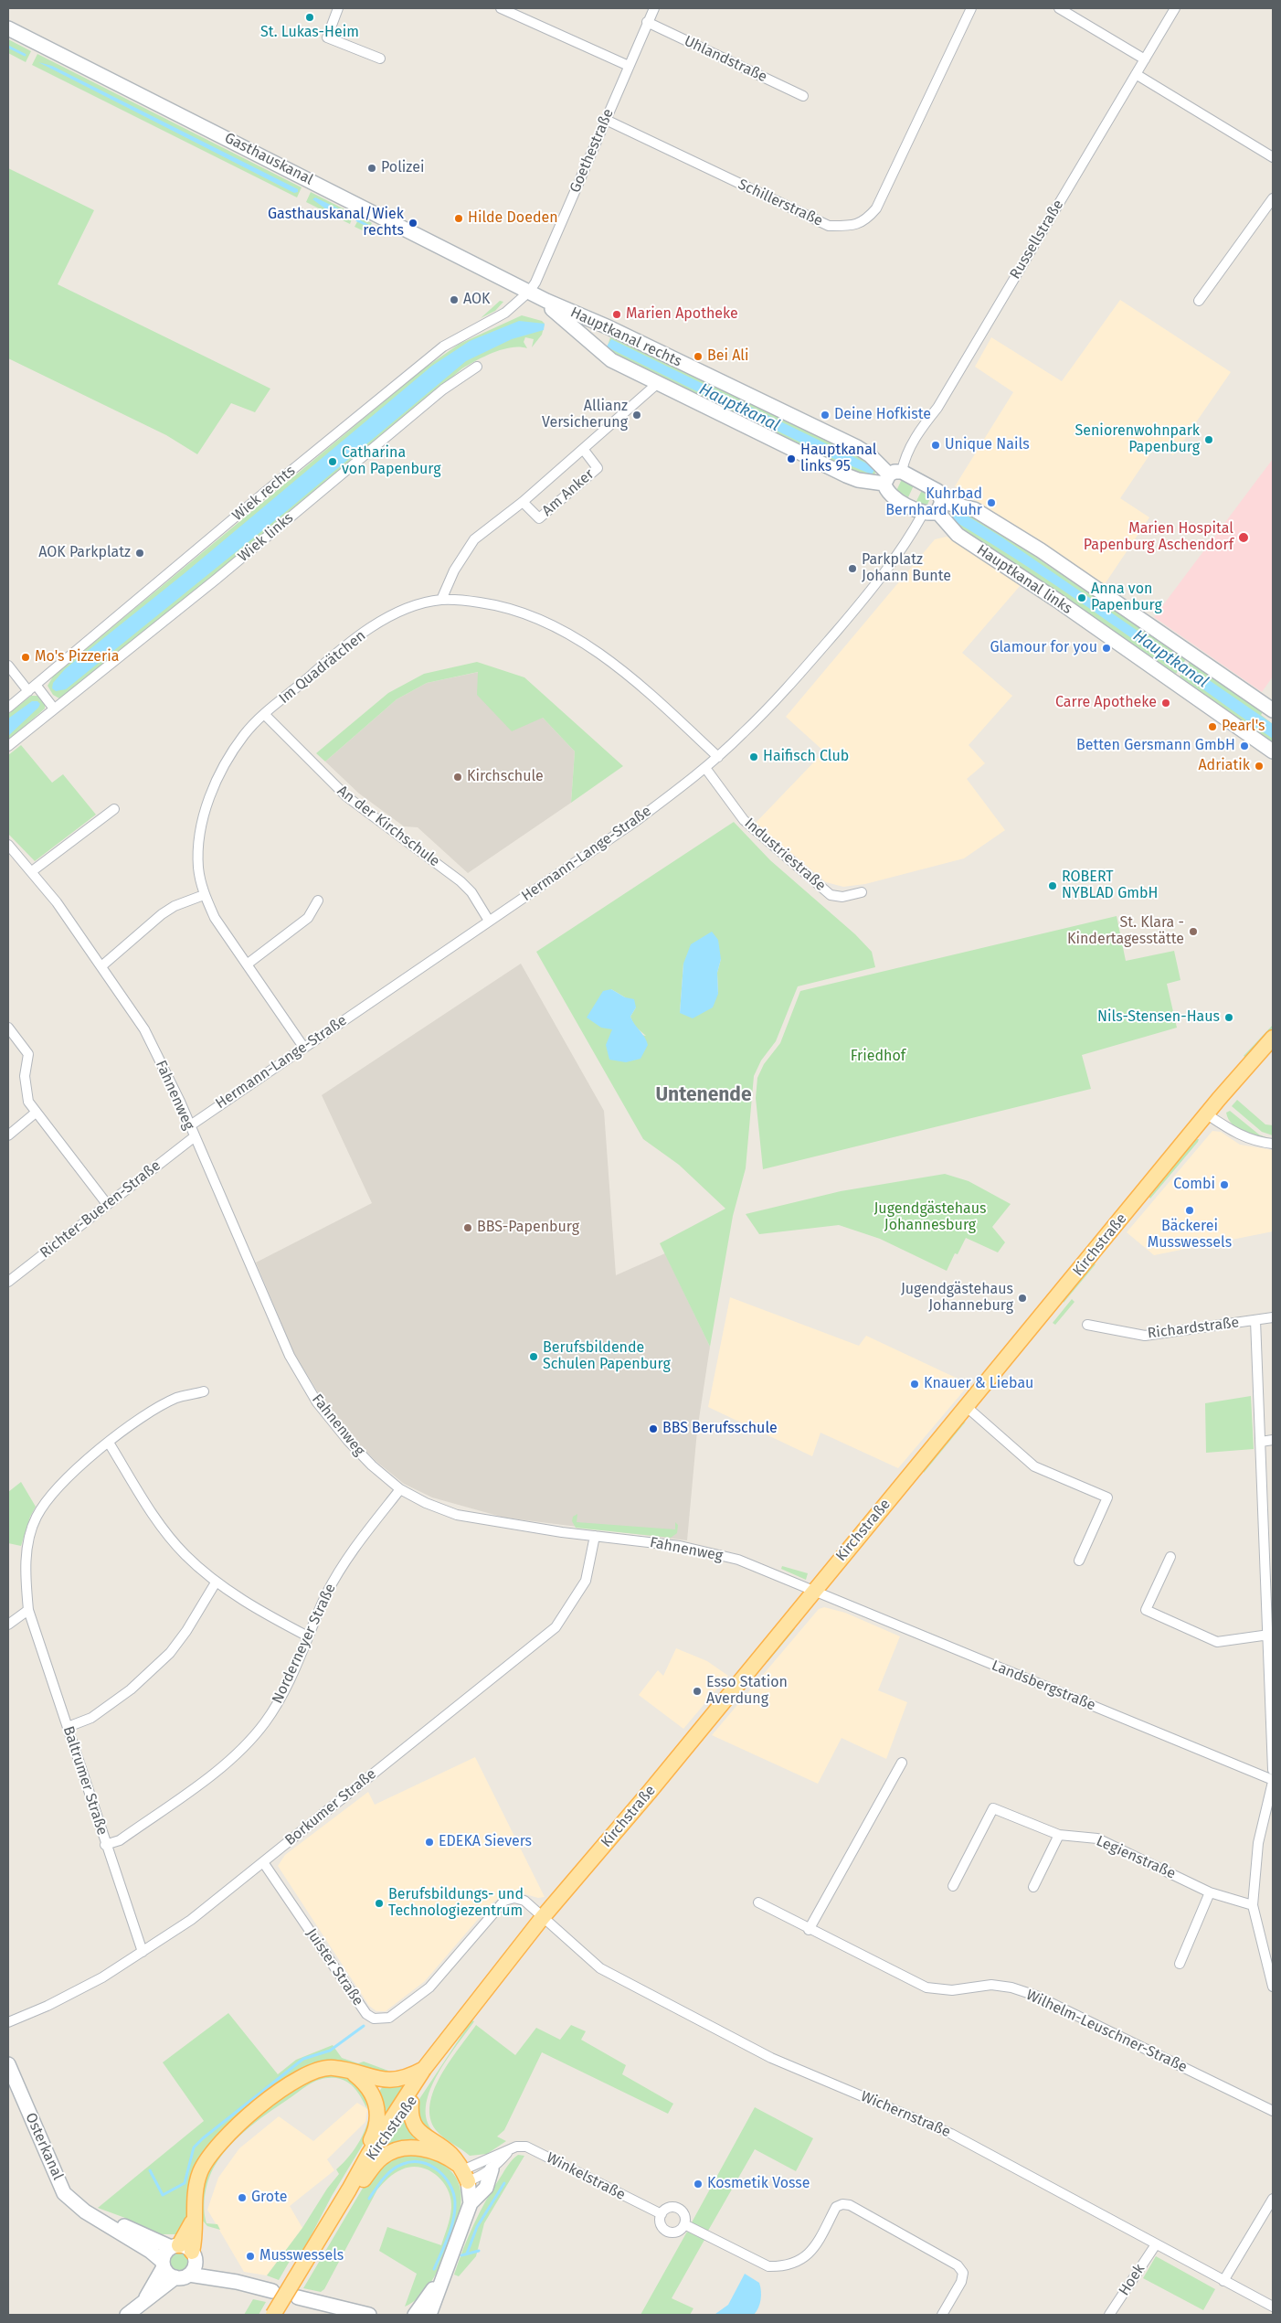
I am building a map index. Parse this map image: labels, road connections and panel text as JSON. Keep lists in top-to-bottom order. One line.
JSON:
{"streets":{"main road":["Kirchstraße"],"street":["Uhlandstraße","Goethestraße","Gasthauskanal","Schillerstraße","Russellstraße","Hauptkanal rechts","Am Anker","Wiek rechts","Wiek links","Hauptkanal links","Im Quadrätchen","An der Kirchschule","Hermann-Lange-Straße","Industriestraße","Fahnenweg","Richter-Bueren-Straße","Richardstraße","Norderneyer Straße","Landsbergstraße","Baltrumer Straße","Borkumer Straße","Legienstraße","Juister Straße","Wilhelm-Leuschner-Straße","Wichernstraße","Osterkanal","Winkelstraße","Hoek"]},"crossings":[["Uhlandstraße","Goethestraße"],["Goethestraße","Gasthauskanal"],["Goethestraße","Schillerstraße"],["Goethestraße","Hauptkanal rechts"],["Goethestraße","Wiek rechts"],["Gasthauskanal","Hauptkanal rechts"],["Gasthauskanal","Wiek rechts"],["Russellstraße","Hauptkanal rechts"],["Russellstraße","Hauptkanal links"],["Hauptkanal rechts","Wiek rechts"],["Hauptkanal rechts","Hauptkanal links"],["Am Anker","Im Quadrätchen"],["Im Quadrätchen","An der Kirchschule"],["Im Quadrätchen","Hermann-Lange-Straße"],["An der Kirchschule","Hermann-Lange-Straße"],["Hermann-Lange-Straße","Industriestraße"],["Hermann-Lange-Straße","Fahnenweg"],["Fahnenweg","Richter-Bueren-Straße"],["Fahnenweg","Kirchstraße"],["Fahnenweg","Norderneyer Straße"],["Fahnenweg","Landsbergstraße"],["Fahnenweg","Borkumer Straße"],["Kirchstraße","Landsbergstraße"],["Kirchstraße","Juister Straße"],["Kirchstraße","Wichernstraße"],["Norderneyer Straße","Baltrumer Straße"],["Baltrumer Straße","Borkumer Straße"],["Borkumer Straße","Juister Straße"],["Juister Straße","Wichernstraße"],["Wichernstraße","Hoek"]],"districts":["Untenende"],"water":["Hauptkanal"],"parks":["Friedhof","Jugendgästehaus Johannesburg"],"places":["St. Lukas-Heim","Polizei","Hilde Doeden","Gasthauskanal/Wiek rechts","AOK","Marien Apotheke","Bei Ali","Allianz Versicherung","Deine Hofkiste","Seniorenwohnpark Papenburg","Unique Nails","Hauptkanal links 95","Catharina von Papenburg","Kuhrbad Bernhard Kuhr","Marien Hospital Papenburg Aschendorf","AOK Parkplatz","Parkplatz Johann Bunte","Anna von Papenburg","Glamour for you","Mo's Pizzeria","Carre Apotheke","Pearl's","Betten Gersmann GmbH","Haifisch Club","Adriatik","Kirchschule","ROBERT NYBLAD GmbH","St. Klara - Kindertagesstätte","Nils-Stensen-Haus","Combi","Bäckerei Musswessels","BBS-Papenburg","Jugendgästehaus Johanneburg","Berufsbildende Schulen Papenburg","Knauer & Liebau","BBS Berufsschule","Esso Station Averdung","EDEKA Sievers","Berufsbildungs- und Technologiezentrum","Kosmetik Vosse","Grote","Musswessels"]}
